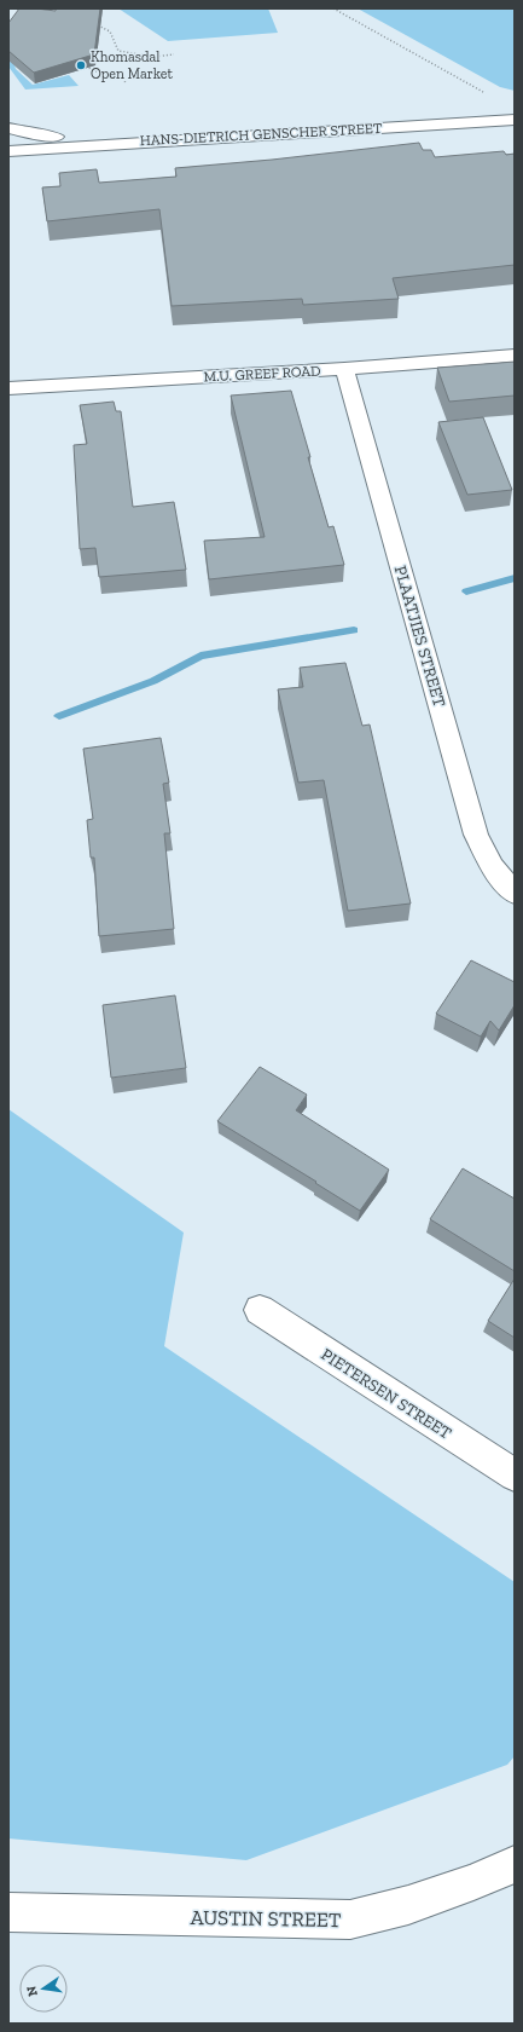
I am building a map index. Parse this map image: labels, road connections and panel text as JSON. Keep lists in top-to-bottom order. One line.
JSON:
{"streets":{"street":["HANS-DIETRICH GENSCHER STREET","M.U. GREEF ROAD","PLAATJIES STREET","PIETERSEN STREET","AUSTIN STREET"]},"crossings":[["M.U. GREEF ROAD","PLAATJIES STREET"]],"places":["Khomasdal Open Market"],"north":"left"}
